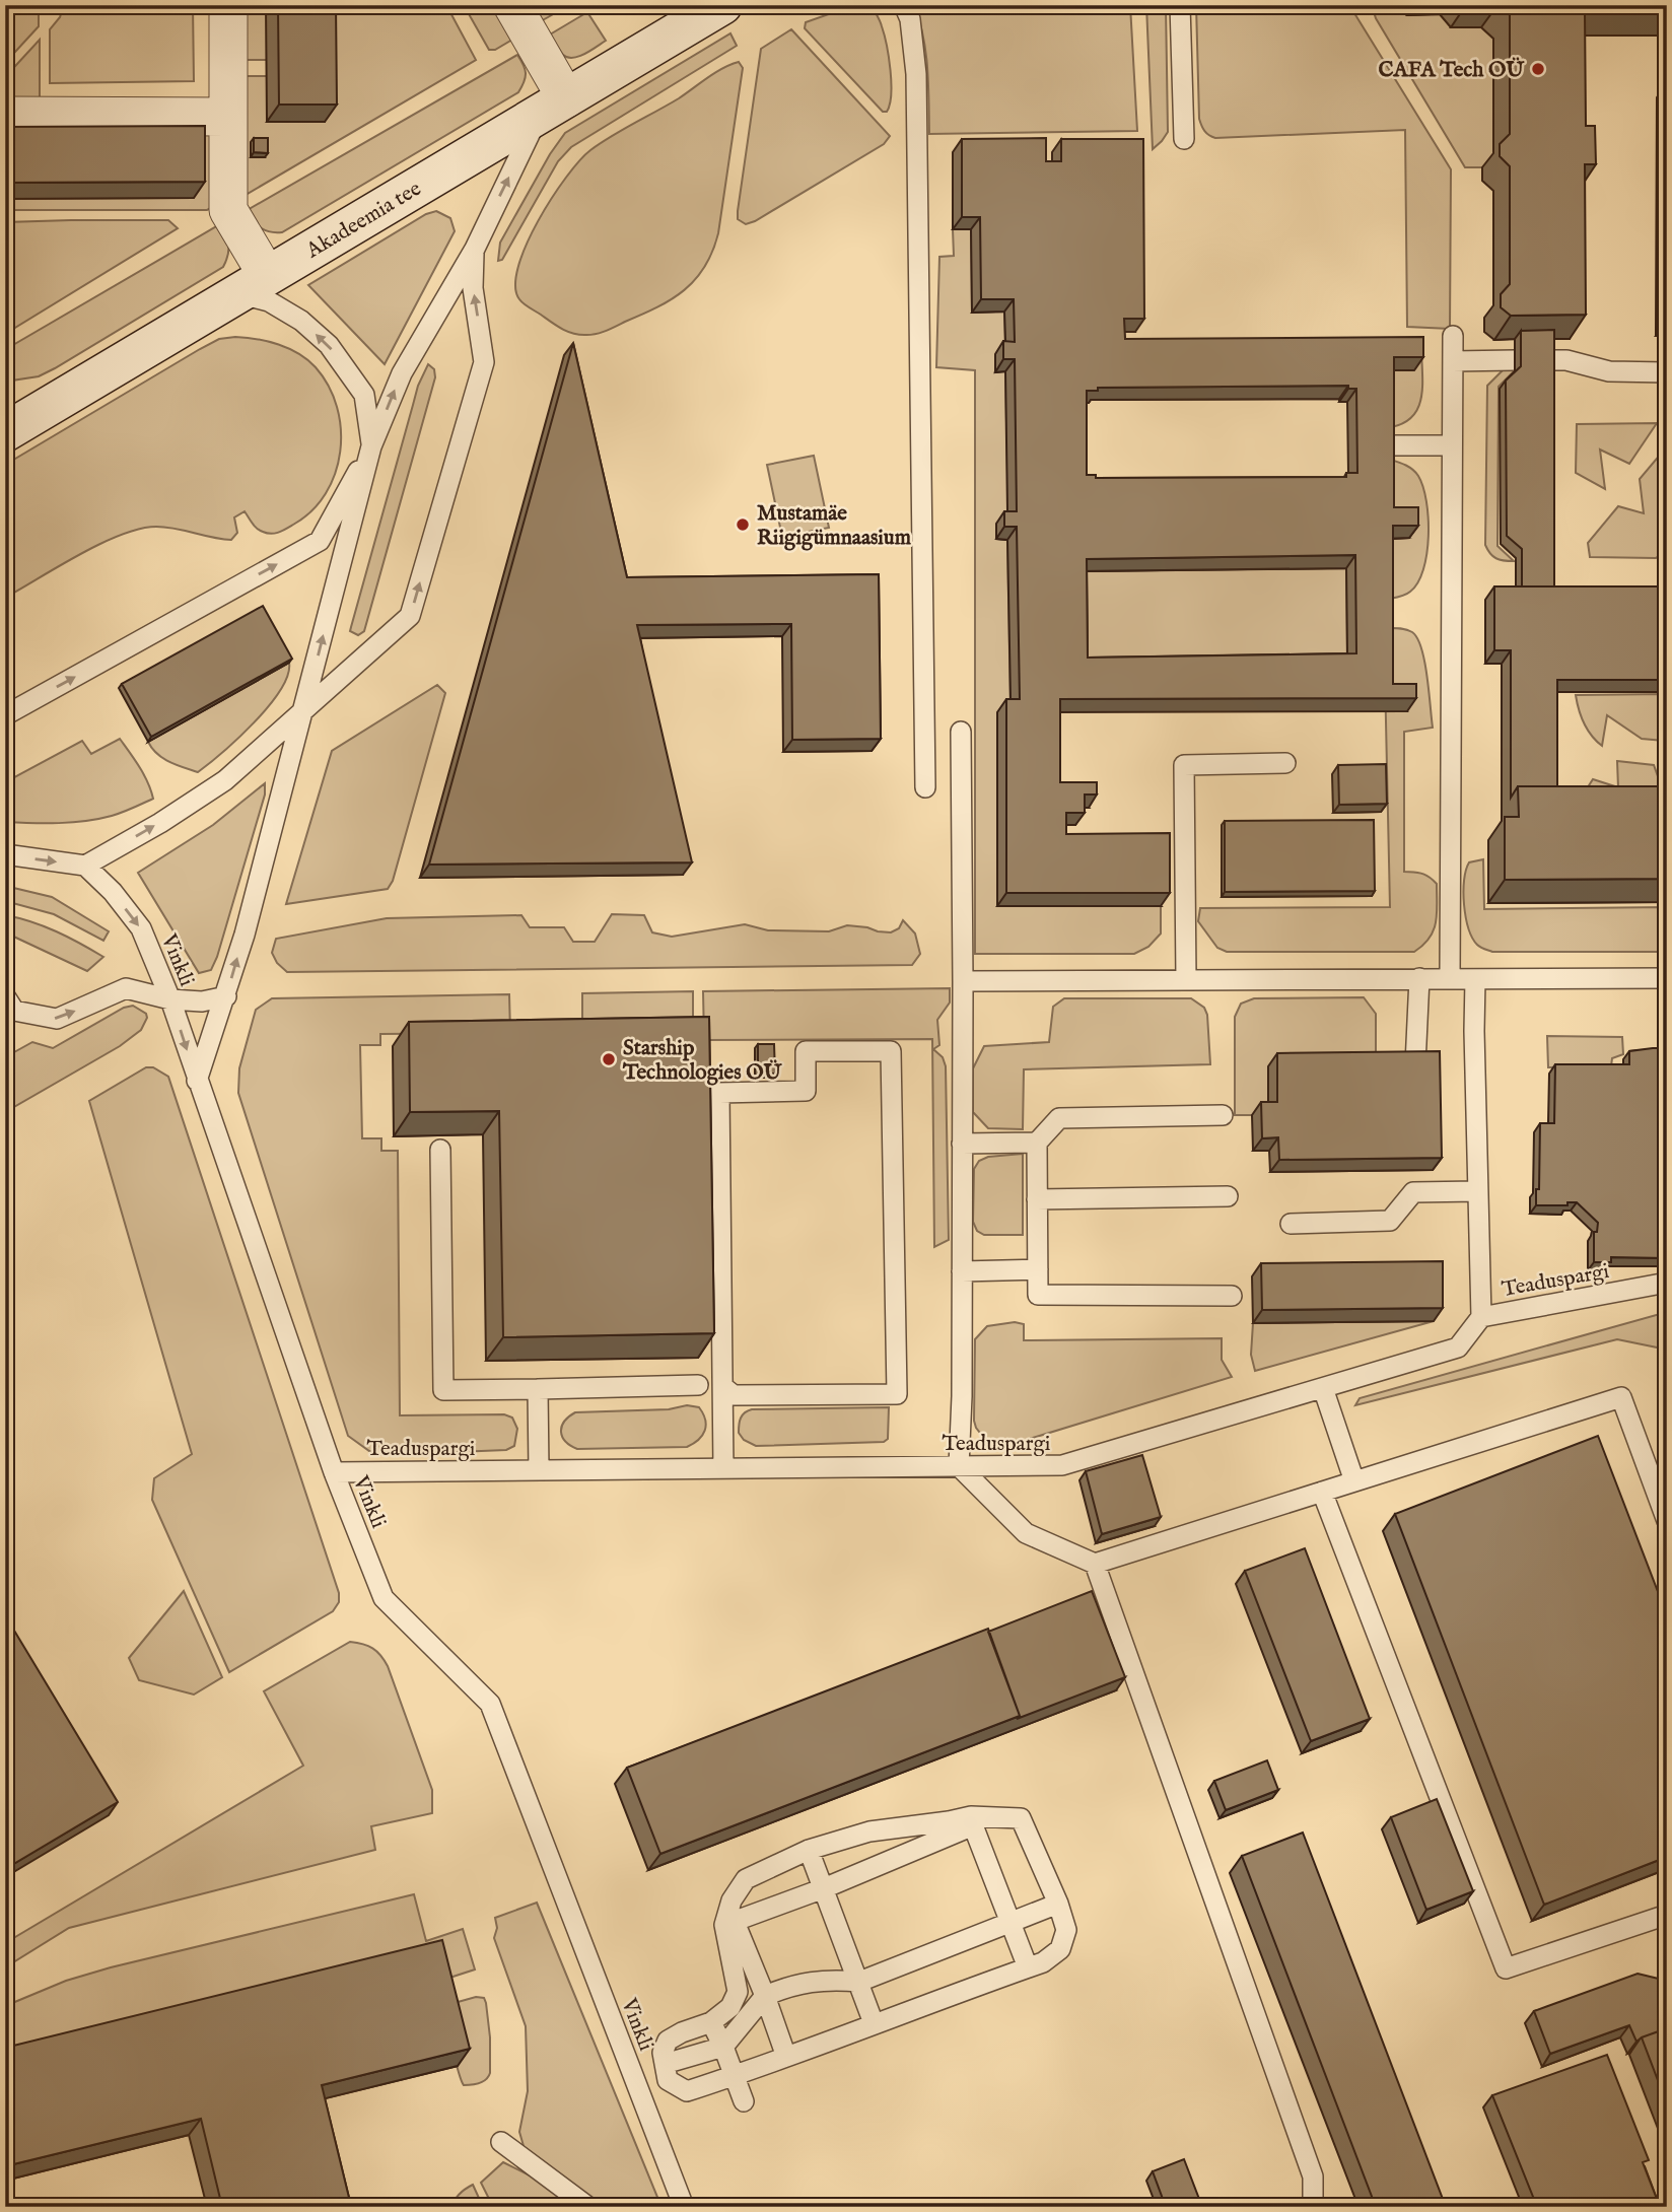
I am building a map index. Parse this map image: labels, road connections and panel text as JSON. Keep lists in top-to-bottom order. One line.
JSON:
{"streets":{"main road":["Akadeemia tee"],"lane":["Vinkli","Teaduspargi"]},"crossings":[["Vinkli","Teaduspargi"]],"places":["CAFA Tech OÜ","Mustamäe Riigigümnaasium","Starship Technologies OÜ"]}
